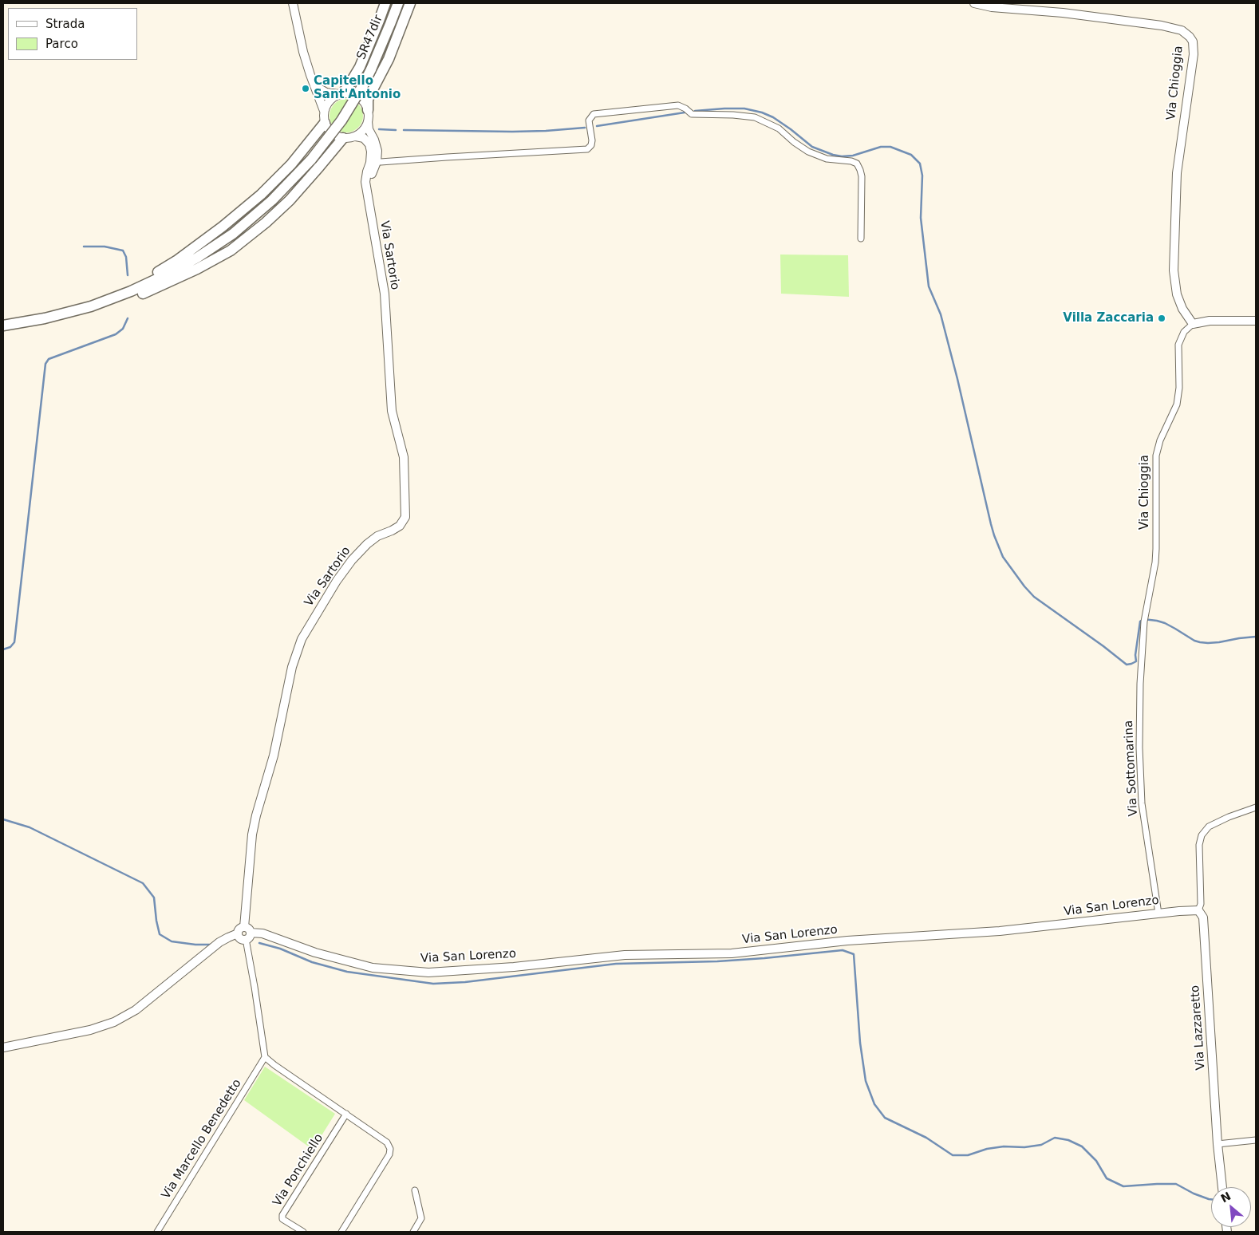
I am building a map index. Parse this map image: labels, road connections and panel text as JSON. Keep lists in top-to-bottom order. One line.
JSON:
{"streets":{"highway":["SR47dir"],"street":["Via Chioggia","Via Sartorio","Via Sottomarina","Via San Lorenzo","Via Lazzaretto","Via Marcello Benedetto","Via Ponchiello"]},"crossings":[["Via Chioggia","Via Sottomarina"],["Via Sartorio","Via San Lorenzo"],["Via Sottomarina","Via San Lorenzo"],["Via San Lorenzo","Via Lazzaretto"]],"places":["Capitello Sant'Antonio","Villa Zaccaria"],"legend":["Strada","Parco"],"north":"top left"}
